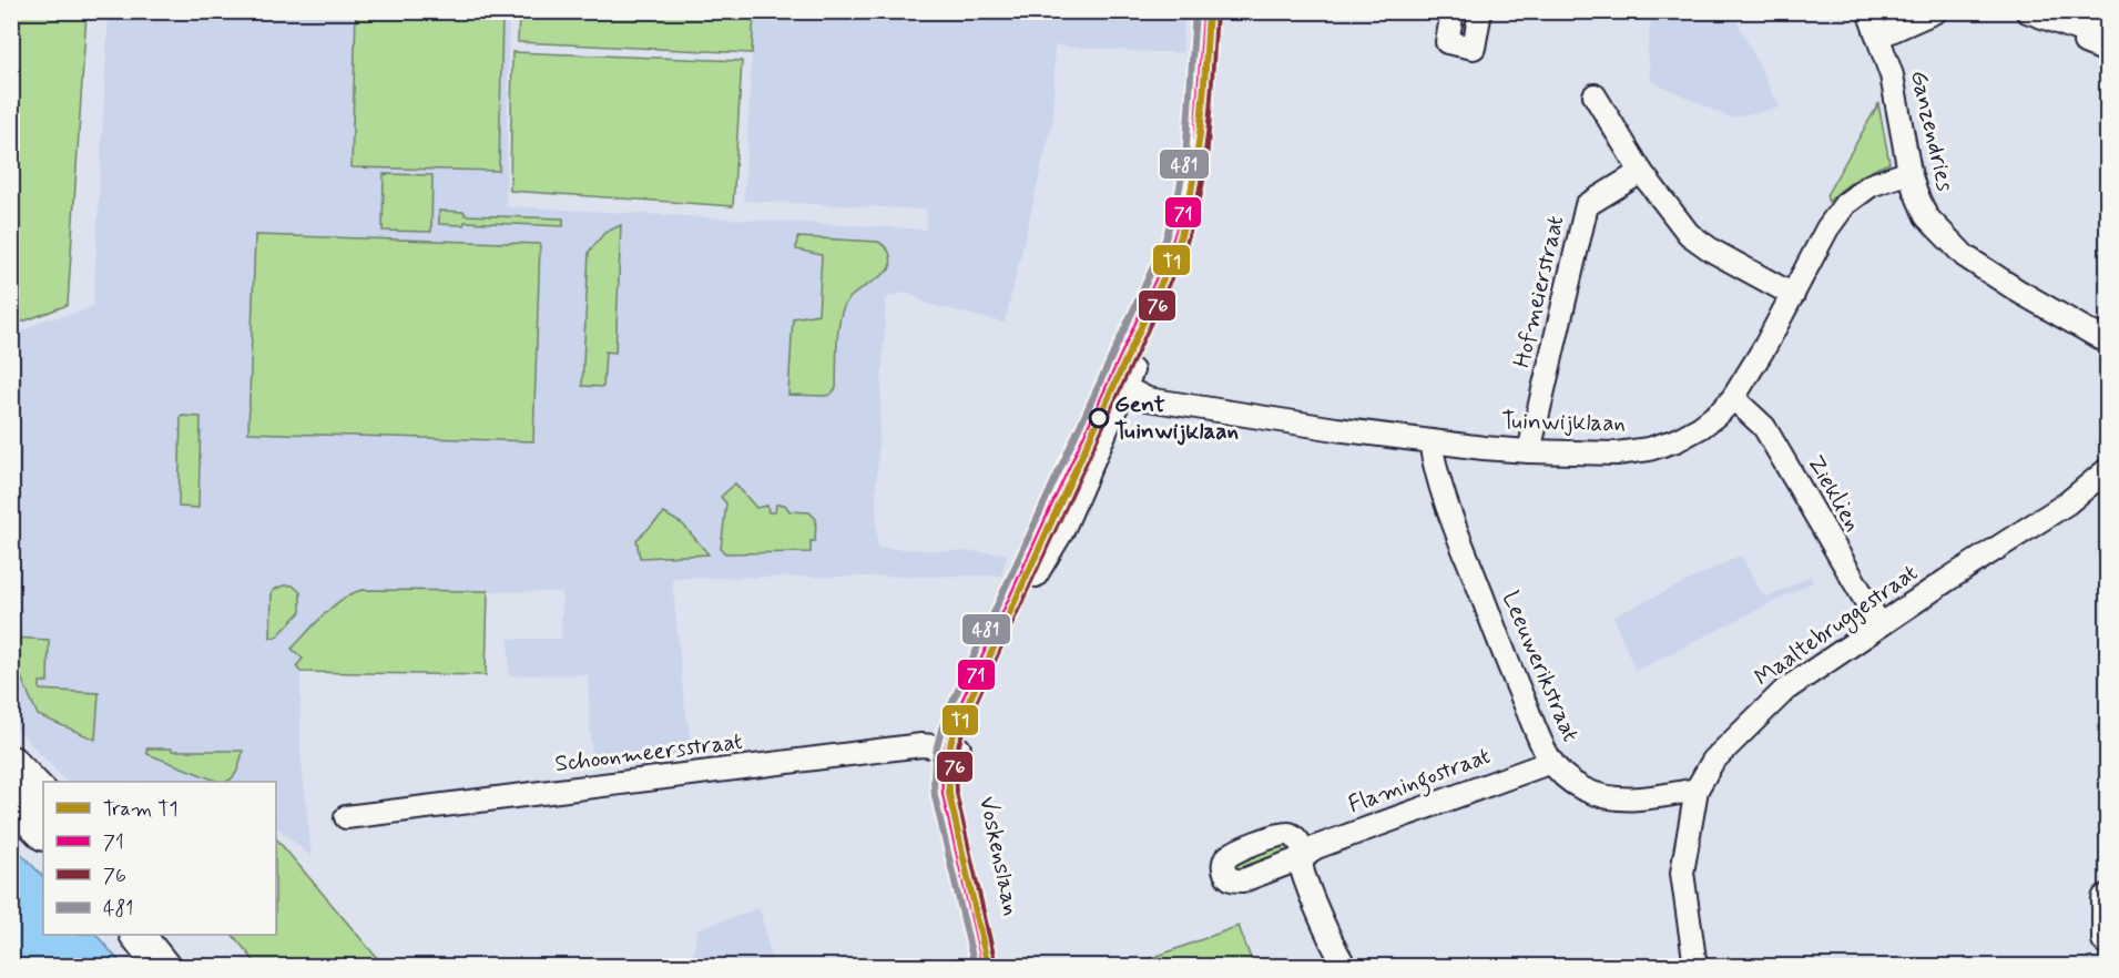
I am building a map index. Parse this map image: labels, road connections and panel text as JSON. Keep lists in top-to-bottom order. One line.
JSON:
{"streets":{"street":["Ganzendries","Hofmeierstraat","Tuinwijklaan","Zieklien","Maaltebruggestraat","Leeuwerikstraat","Schoonmeersstraat","Flamingostraat","Voskenslaan"]},"crossings":[["Ganzendries","Tuinwijklaan"],["Hofmeierstraat","Tuinwijklaan"],["Tuinwijklaan","Zieklien"],["Tuinwijklaan","Leeuwerikstraat"],["Tuinwijklaan","Voskenslaan"],["Zieklien","Maaltebruggestraat"],["Maaltebruggestraat","Leeuwerikstraat"],["Leeuwerikstraat","Flamingostraat"],["Schoonmeersstraat","Voskenslaan"]],"places":["Gent Tuinwijklaan"],"lines":["tram line T1","transit line 71","transit line 481","transit line 76"],"legend":["Tram T1","71","76","481"]}
